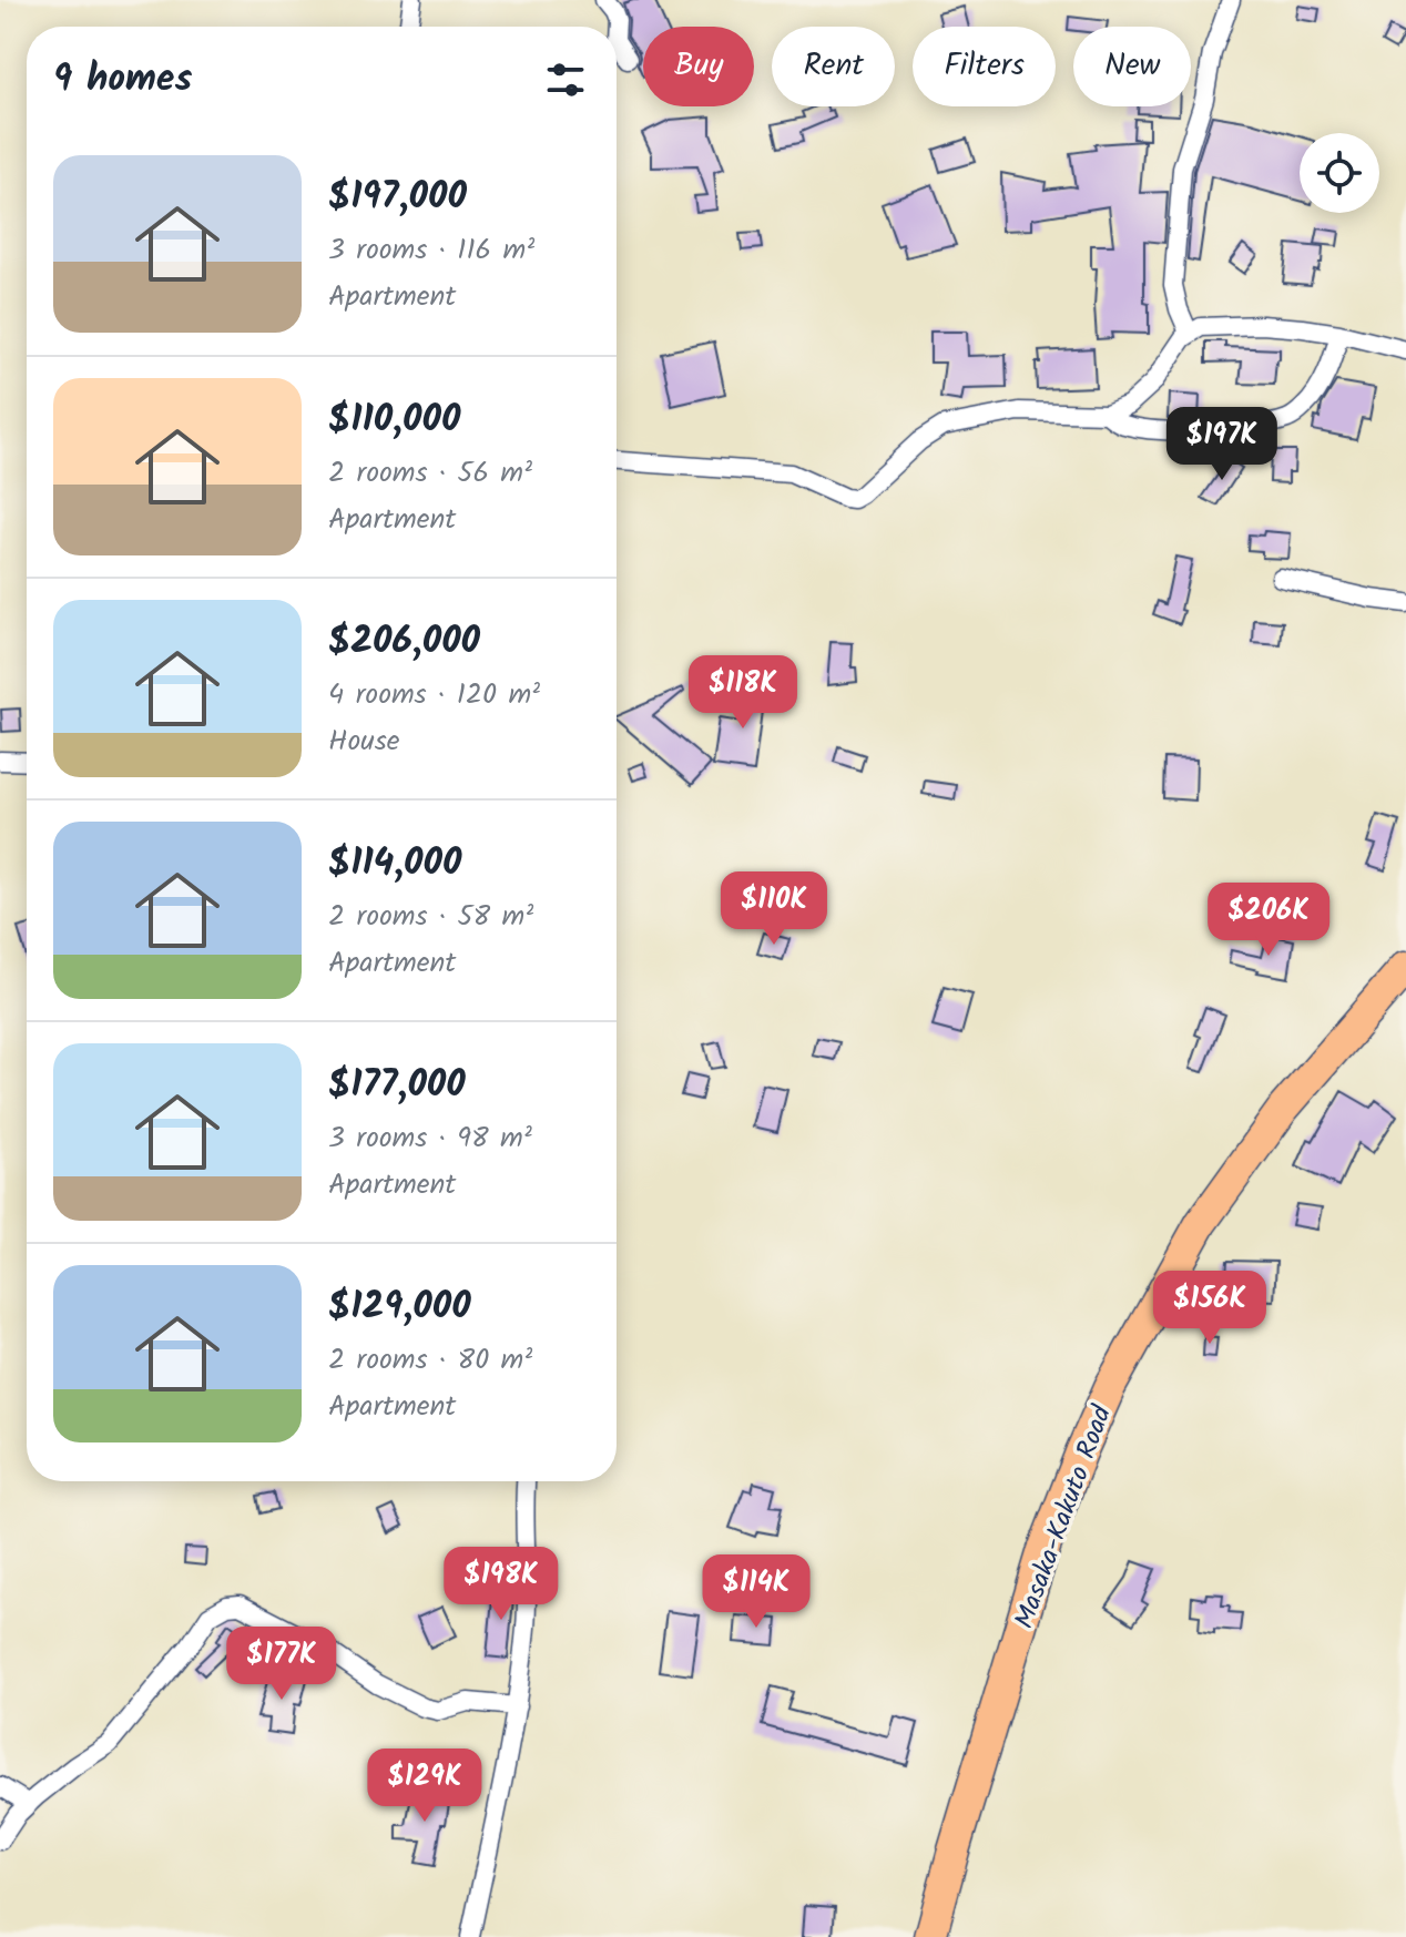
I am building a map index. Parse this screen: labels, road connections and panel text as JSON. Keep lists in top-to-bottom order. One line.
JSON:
{"streets":{"highway":["Masaka-Kakuto Road"]},"page":{"chip":["Buy","Rent","Filters","New"],"heading":"9 homes","list":[{"name":"$197,000","note":"3 rooms · 116 m² · Apartment"},{"name":"$110,000","note":"2 rooms · 56 m² · Apartment"},{"name":"$206,000","note":"4 rooms · 120 m² · House"},{"name":"$114,000","note":"2 rooms · 58 m² · Apartment"},{"name":"$177,000","note":"3 rooms · 98 m² · Apartment"},{"name":"$129,000","note":"2 rooms · 80 m² · Apartment"}],"price":["$197K","$118K","$110K","$206K","$156K","$198K","$114K","$177K","$129K"]}}
